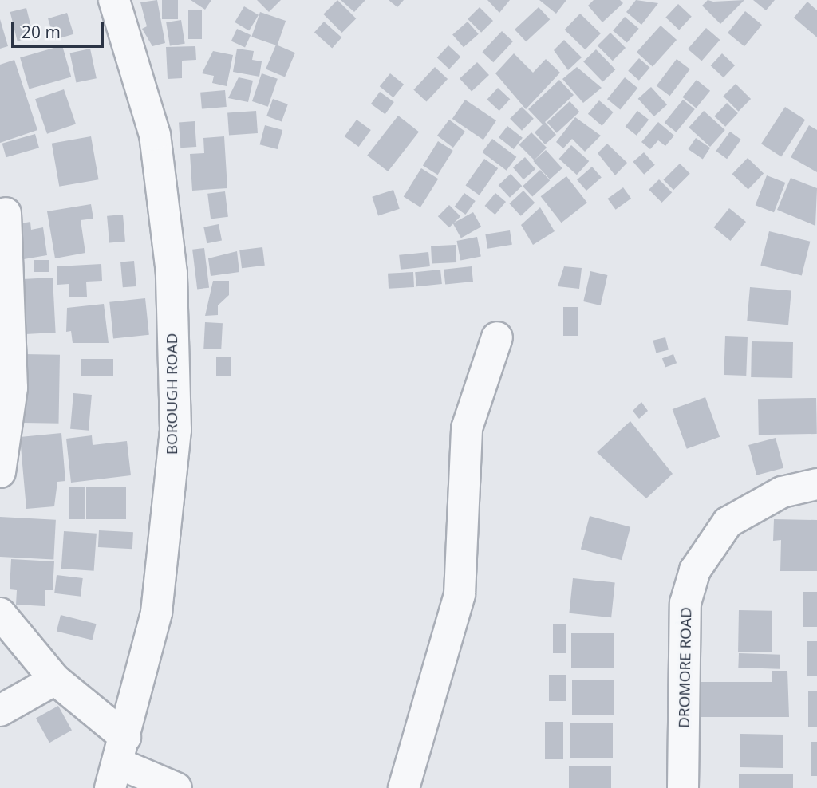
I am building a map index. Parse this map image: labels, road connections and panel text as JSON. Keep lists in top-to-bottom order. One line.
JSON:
{"streets":{"street":["BOROUGH ROAD","DROMORE ROAD"]},"scale_bar":"20 m"}
